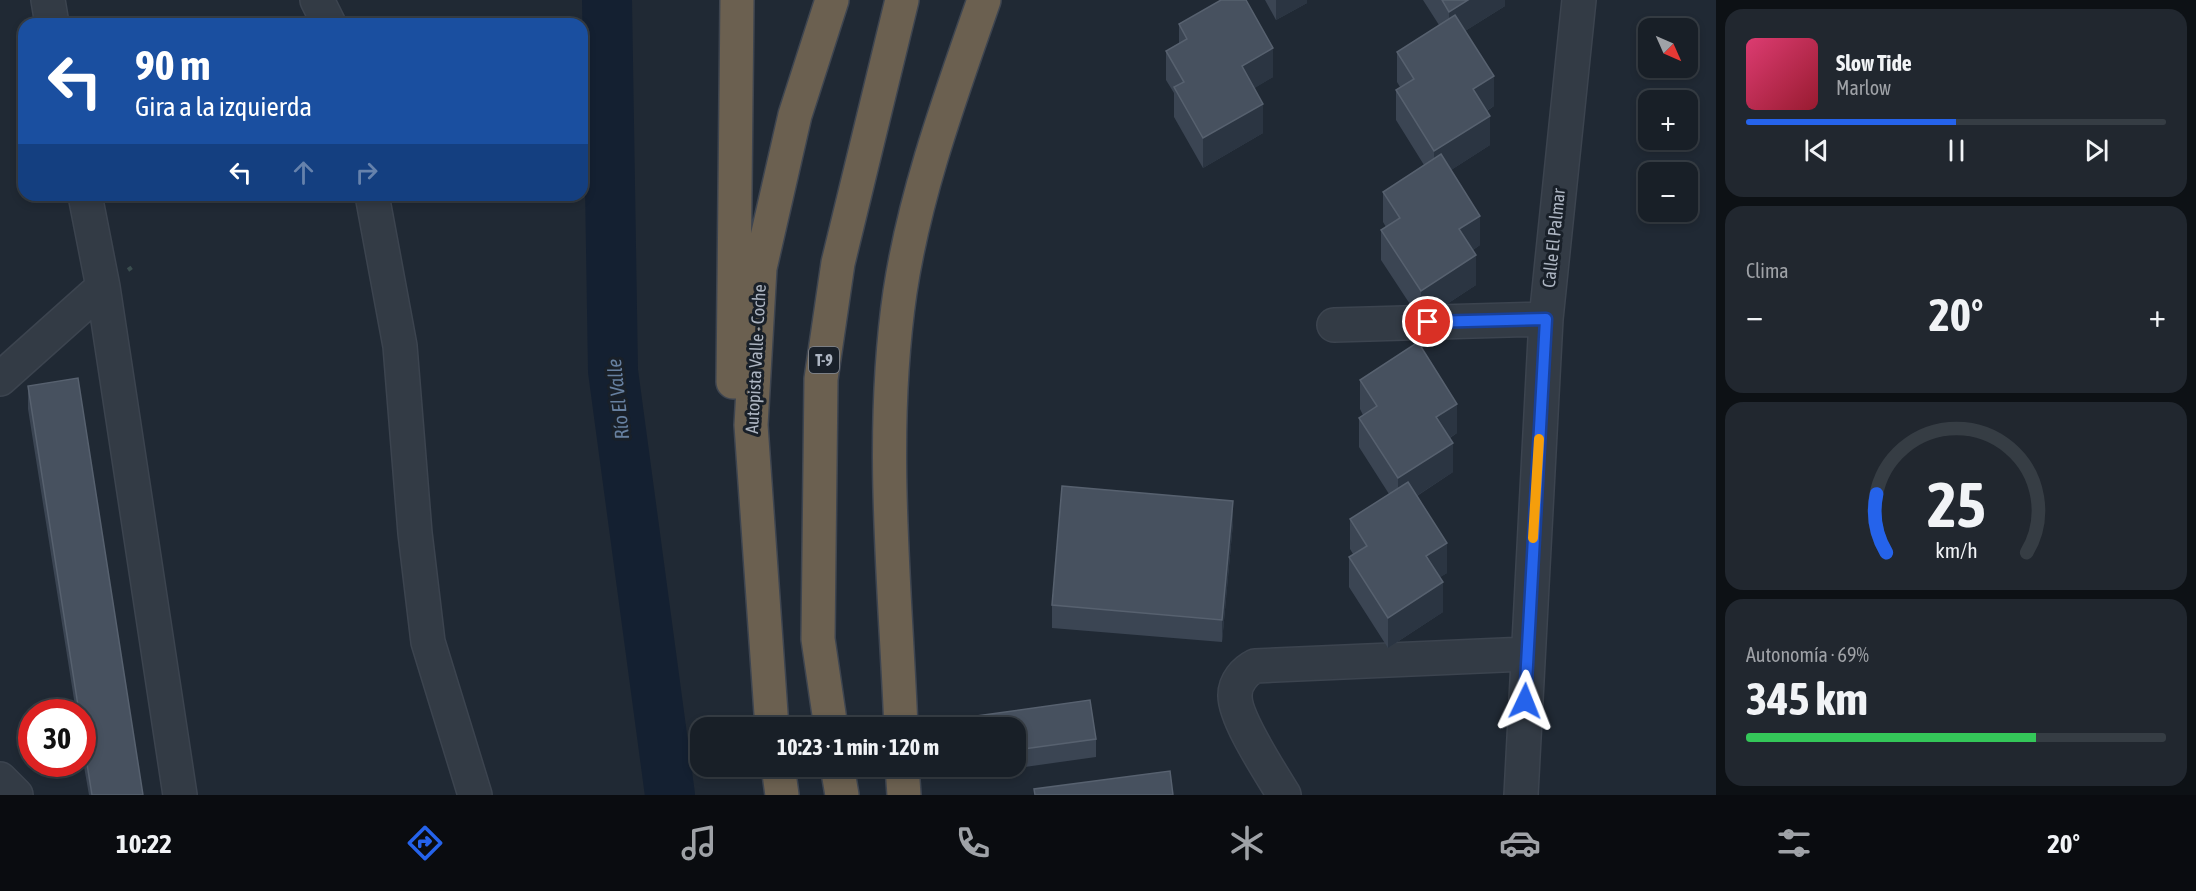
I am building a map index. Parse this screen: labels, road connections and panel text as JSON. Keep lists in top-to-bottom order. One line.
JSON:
{"streets":{"highway":["Autopista Valle - Coche","T-9"],"street":["Calle El Palmar"]},"water":["Río El Valle"],"north":"bottom right","page":{"map_buttons":["+","−"],"turn":["90 m","Gira a la izquierda"],"song":["Slow Tide","Marlow"],"tile":["Clima",["Autonomía · 69%","345 km"]],"heat":["−","20°","+"],"limit":"30","trip":"10:23 · 1 min · 120 m","tabs":["10:22","20°"],"gauge":["25","km/h"]}}
